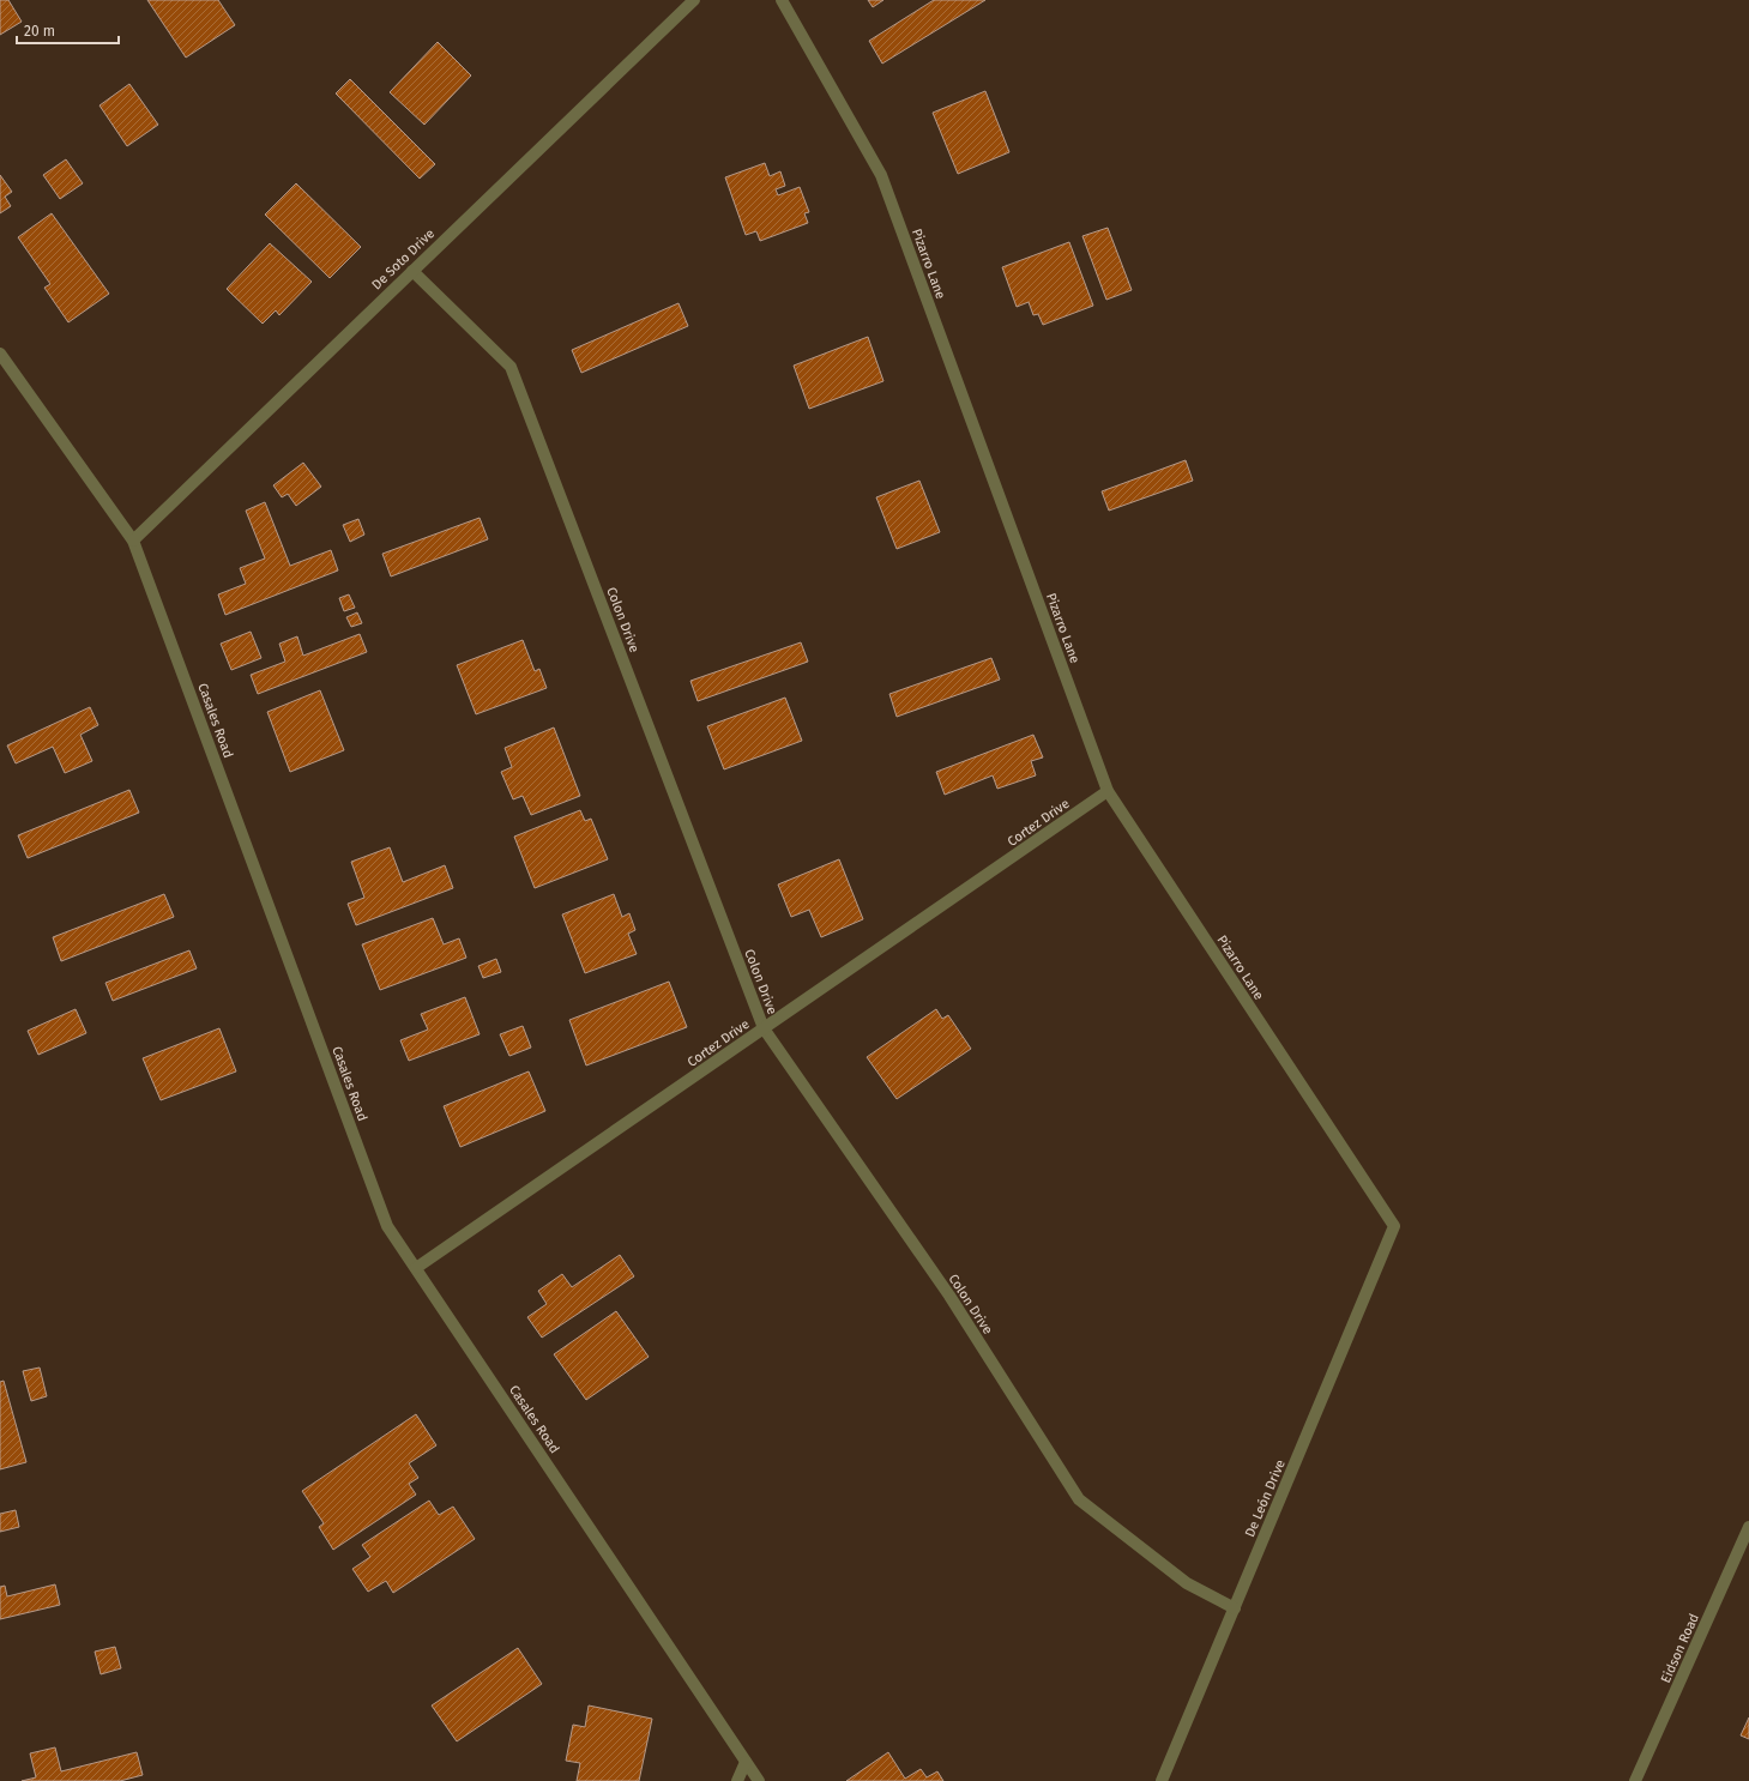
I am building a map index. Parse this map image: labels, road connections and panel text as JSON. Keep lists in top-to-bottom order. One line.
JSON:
{"streets":{"street":["De Soto Drive","Pizarro Lane","Colon Drive","Casales Road","Cortez Drive","De León Drive","Eidson Road"]},"crossings":[["De Soto Drive","Colon Drive"],["De Soto Drive","Casales Road"],["Pizarro Lane","Cortez Drive"],["Pizarro Lane","De León Drive"],["Colon Drive","Cortez Drive"],["Colon Drive","De León Drive"],["Casales Road","Cortez Drive"]],"scale_bar":"20 m"}
